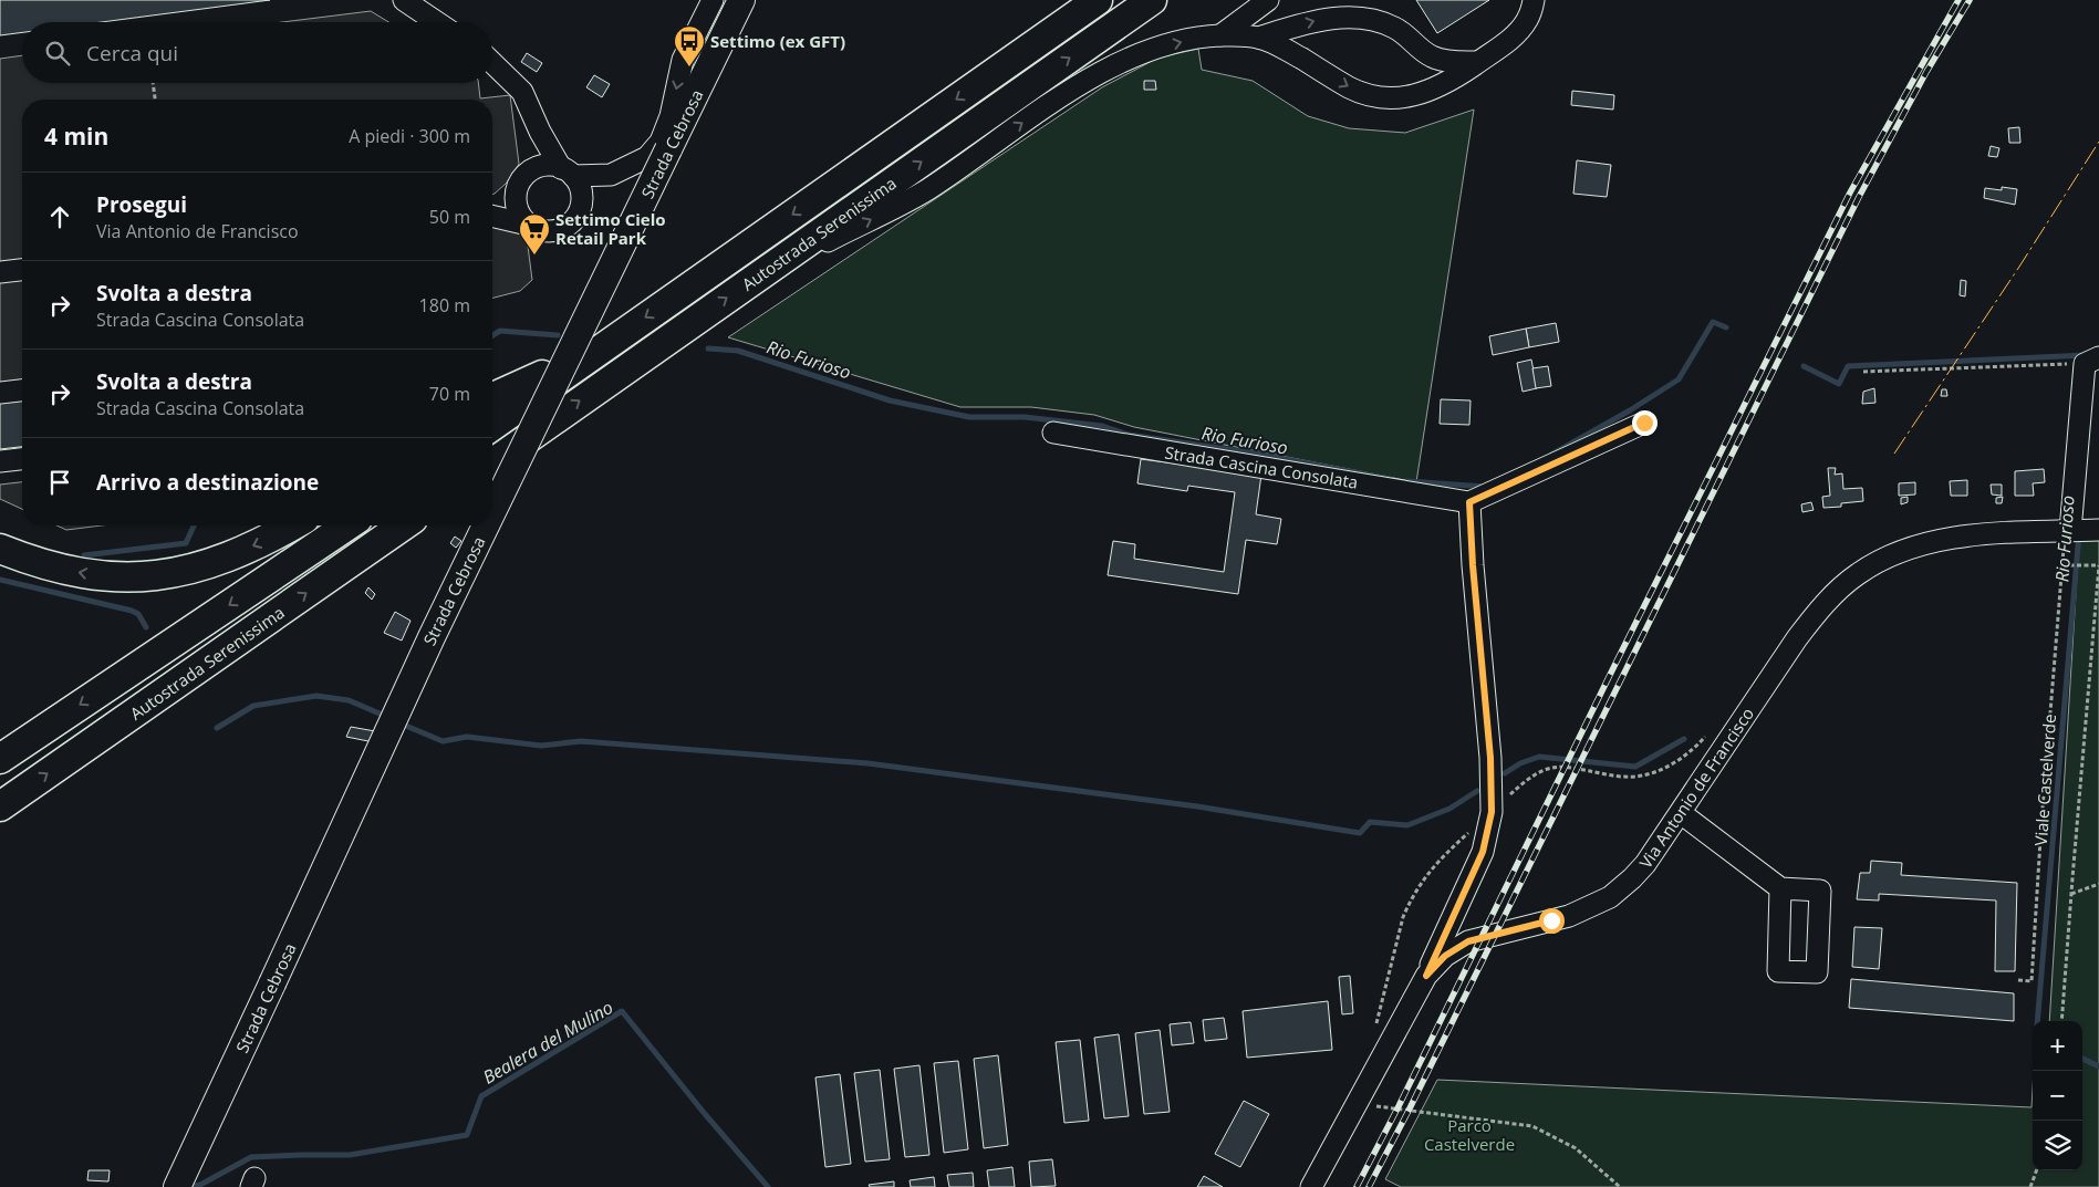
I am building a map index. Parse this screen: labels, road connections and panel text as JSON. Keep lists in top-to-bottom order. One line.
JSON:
{"streets":{"highway":["Autostrada Serenissima"],"main road":["Strada Cebrosa"],"street":["Strada Cascina Consolata","Via Antonio de Francisco"],"path":["Viale Castelverde"]},"water":["Rio Furioso","Bealera del Mulino"],"parks":["Parco Castelverde"],"places":{"bus stop":["Settimo (ex GFT)"],"supermarket":["Settimo Cielo Retail Park"]},"page":{"search":"Cerca qui","heading":["4 min","A piedi · 300 m"],"list":[["Prosegui","Via Antonio de Francisco","50 m"],["Svolta a destra","Strada Cascina Consolata","180 m"],["Svolta a destra","Strada Cascina Consolata","70 m"],"Arrivo a destinazione"],"map_buttons":["+","−"]}}
